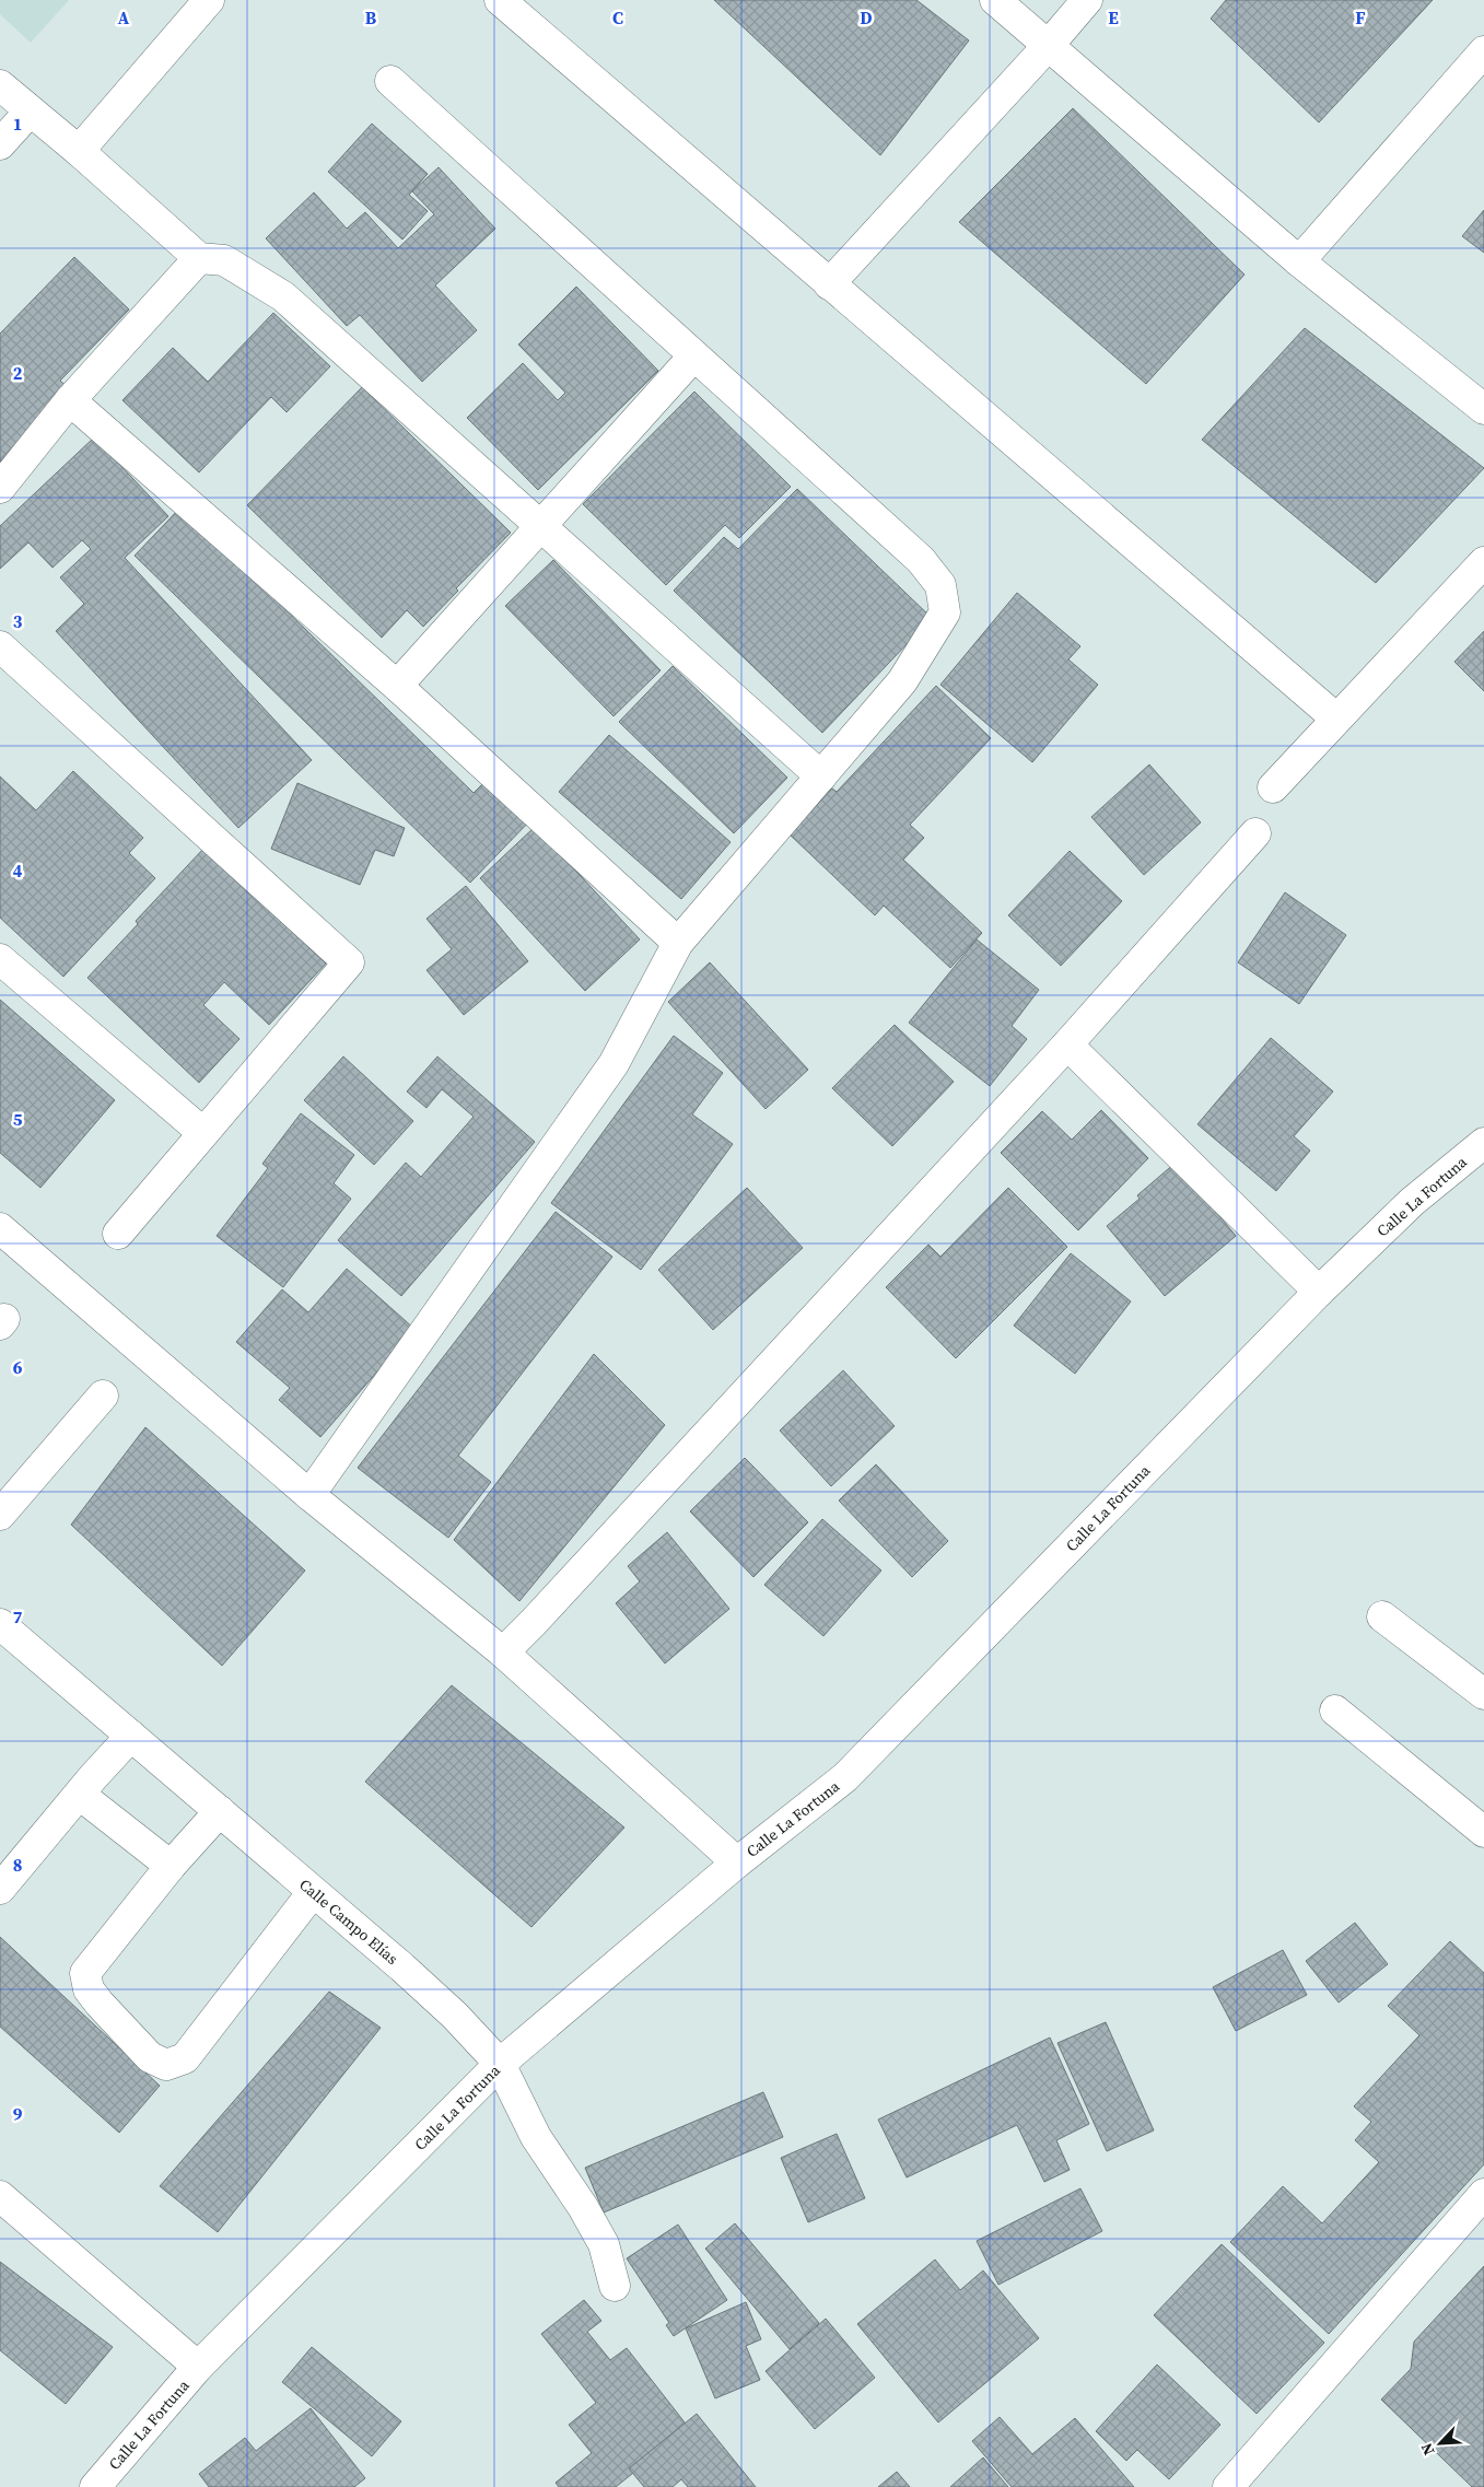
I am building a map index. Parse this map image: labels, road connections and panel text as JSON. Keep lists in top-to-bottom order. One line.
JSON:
{"streets":{"street":["Calle La Fortuna","Calle Campo Elías"]},"crossings":[["Calle La Fortuna","Calle Campo Elías"]],"north":"bottom left","grid":{"columns":["A","B","C","D","E","F"],"rows":["1","2","3","4","5","6","7","8","9"]}}
